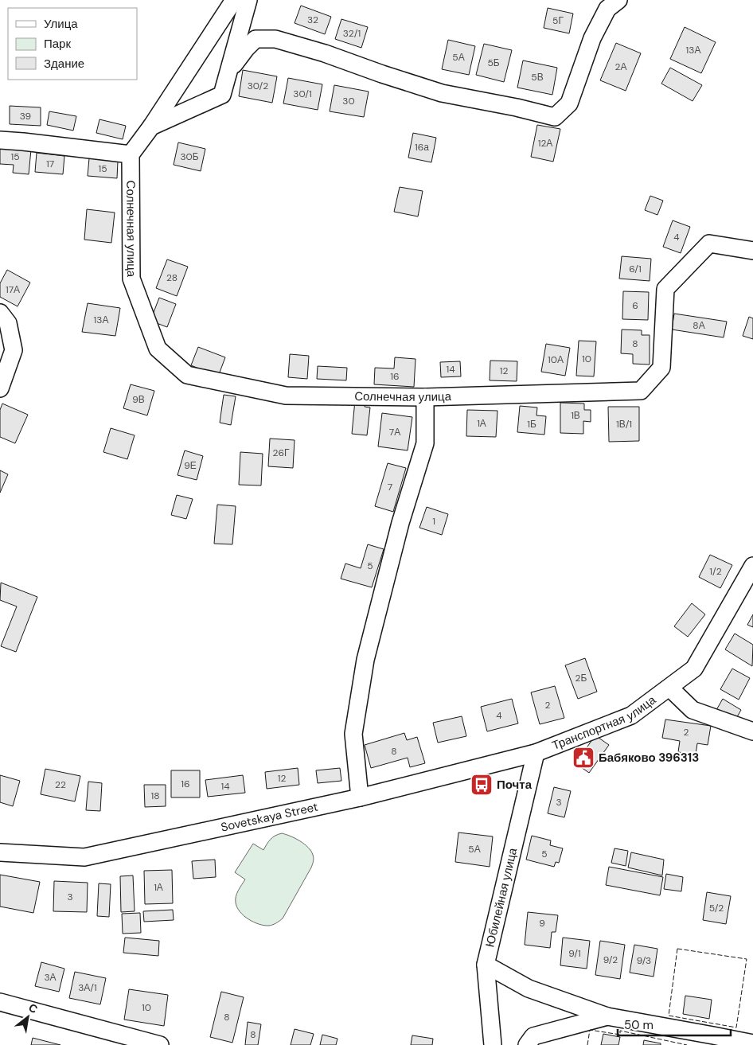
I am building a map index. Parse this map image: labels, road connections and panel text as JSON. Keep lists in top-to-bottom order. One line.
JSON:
{"streets":{"street":["Солнечная улица","Транспортная улица","Sovetskaya Street","Юбилейная улица"]},"crossings":[["Транспортная улица","Sovetskaya Street"],["Транспортная улица","Юбилейная улица"],["Sovetskaya Street","Юбилейная улица"]],"places":{"public building":["Бабяково 396313"],"bus stop":["Почта"]},"house_numbers":["32","5Г","32/1","13А","5А","5Б","2А","5В","30/2","30/1","30","39","12А","16а","15","30Б","17","15","4","6/1","28","17А","6","13А","8А","8","10","10А","14","12","16","9В","1В","1А","1Б","1В/1","7А","26Г","9Е","7","1","5","1/2","2Б","2","4","2","8","12","16","22","14","18","3","5А","5","1А","3","5/2","9","9/1","9/2","9/3","3А","3А/1","10","8","8"],"legend":["Улица","Парк","Здание"],"scale_bar":"50 m","north":"top right"}
